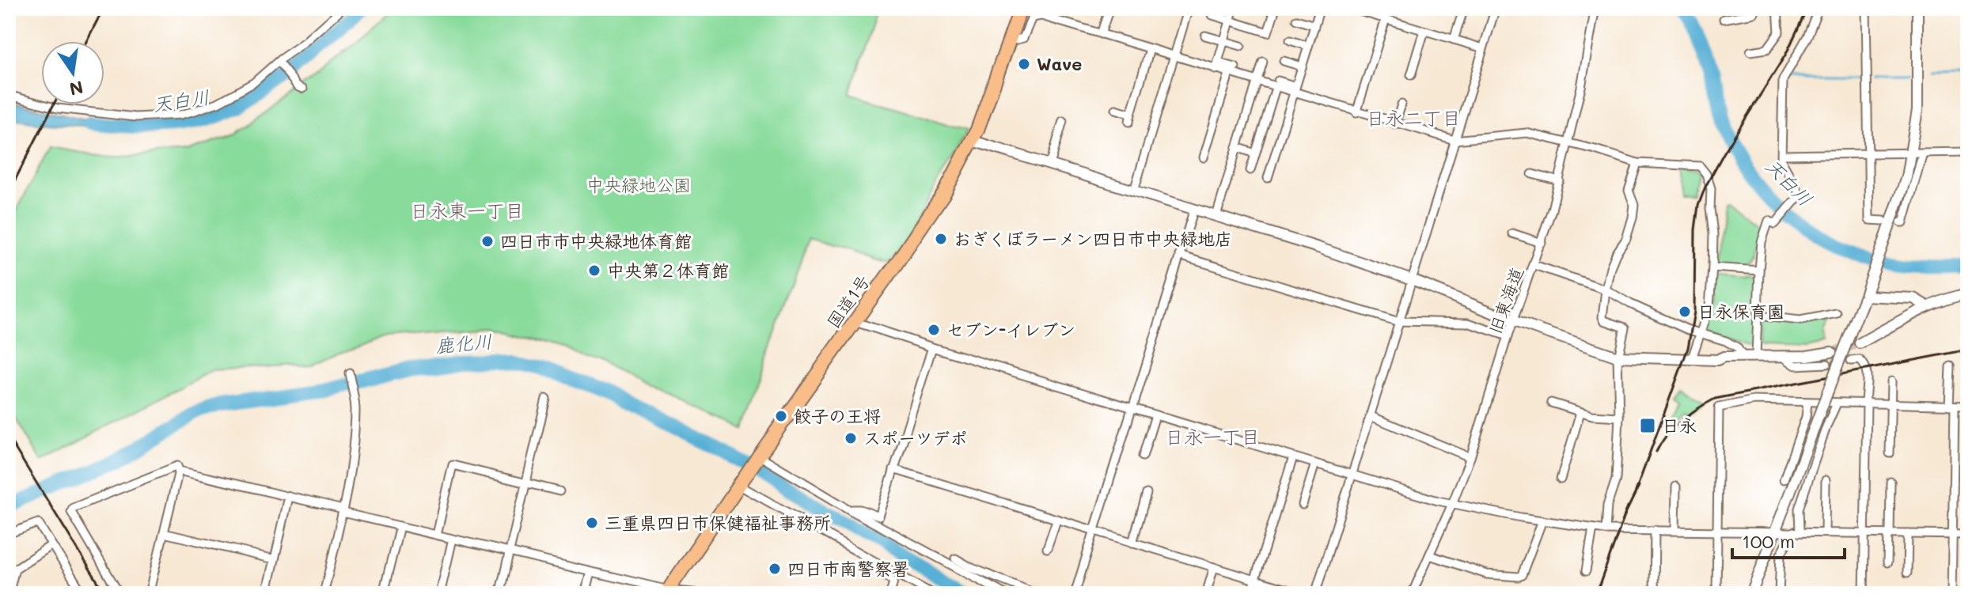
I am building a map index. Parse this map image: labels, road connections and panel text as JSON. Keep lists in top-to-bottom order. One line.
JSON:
{"streets":{"highway":["国道1号"],"street":["旧東海道"]},"districts":["日永二丁目","日永東一丁目","日永一丁目"],"water":["天白川","鹿化川"],"parks":["中央緑地公園"],"places":{"other":["Wave","おぎくぼラーメン四日市中央緑地店","四日市市中央緑地体育館","中央第２体育館","日永保育園","セブン-イレブン","餃子の王将","スポーツデポ","三重県四日市保健福祉事務所","四日市南警察署"],"transit":["日永"]},"scale_bar":"100 m","north":"bottom"}
